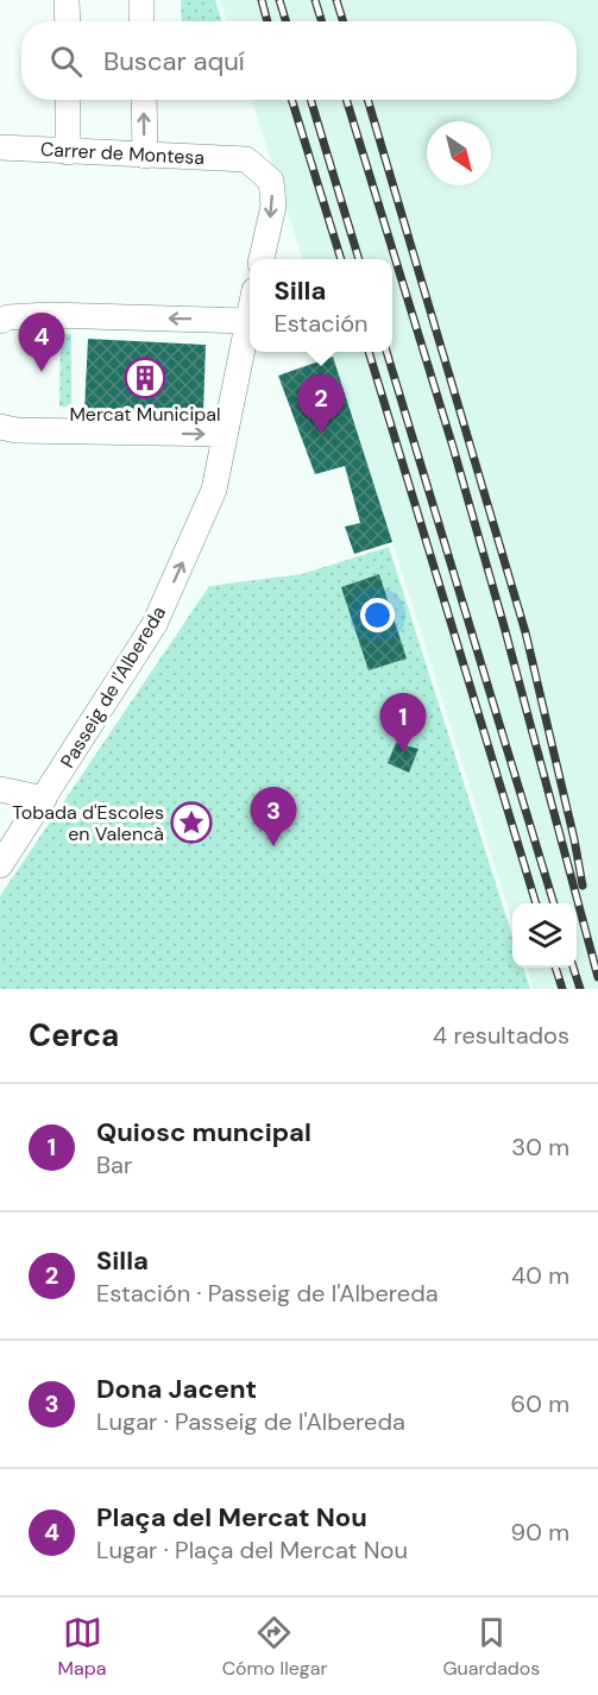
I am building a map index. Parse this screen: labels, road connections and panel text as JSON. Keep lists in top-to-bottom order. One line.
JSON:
{"streets":{"street":["Carrer de Montesa","Passeig de l'Albereda"]},"one_way":["Passeig de l'Albereda"],"places":{"building":["Mercat Municipal"],"place":["Tobada d'Escoles en Valencà"]},"north":"bottom right","page":{"search":"Buscar aquí","popup":["Silla","Estación"],"pins":["4","2","1","3"],"heading":["Cerca","4 resultados"],"list":[{"mark":"1","name":"Quiosc muncipal","note":"Bar","value":"30 m"},{"mark":"2","name":"Silla","note":"Estación · Passeig de l'Albereda","value":"40 m"},{"mark":"3","name":"Dona Jacent","note":"Lugar · Passeig de l'Albereda","value":"60 m"},{"mark":"4","name":"Plaça del Mercat Nou","note":"Lugar · Plaça del Mercat Nou","value":"90 m"}],"nav":["Mapa","Cómo llegar","Guardados"]}}
